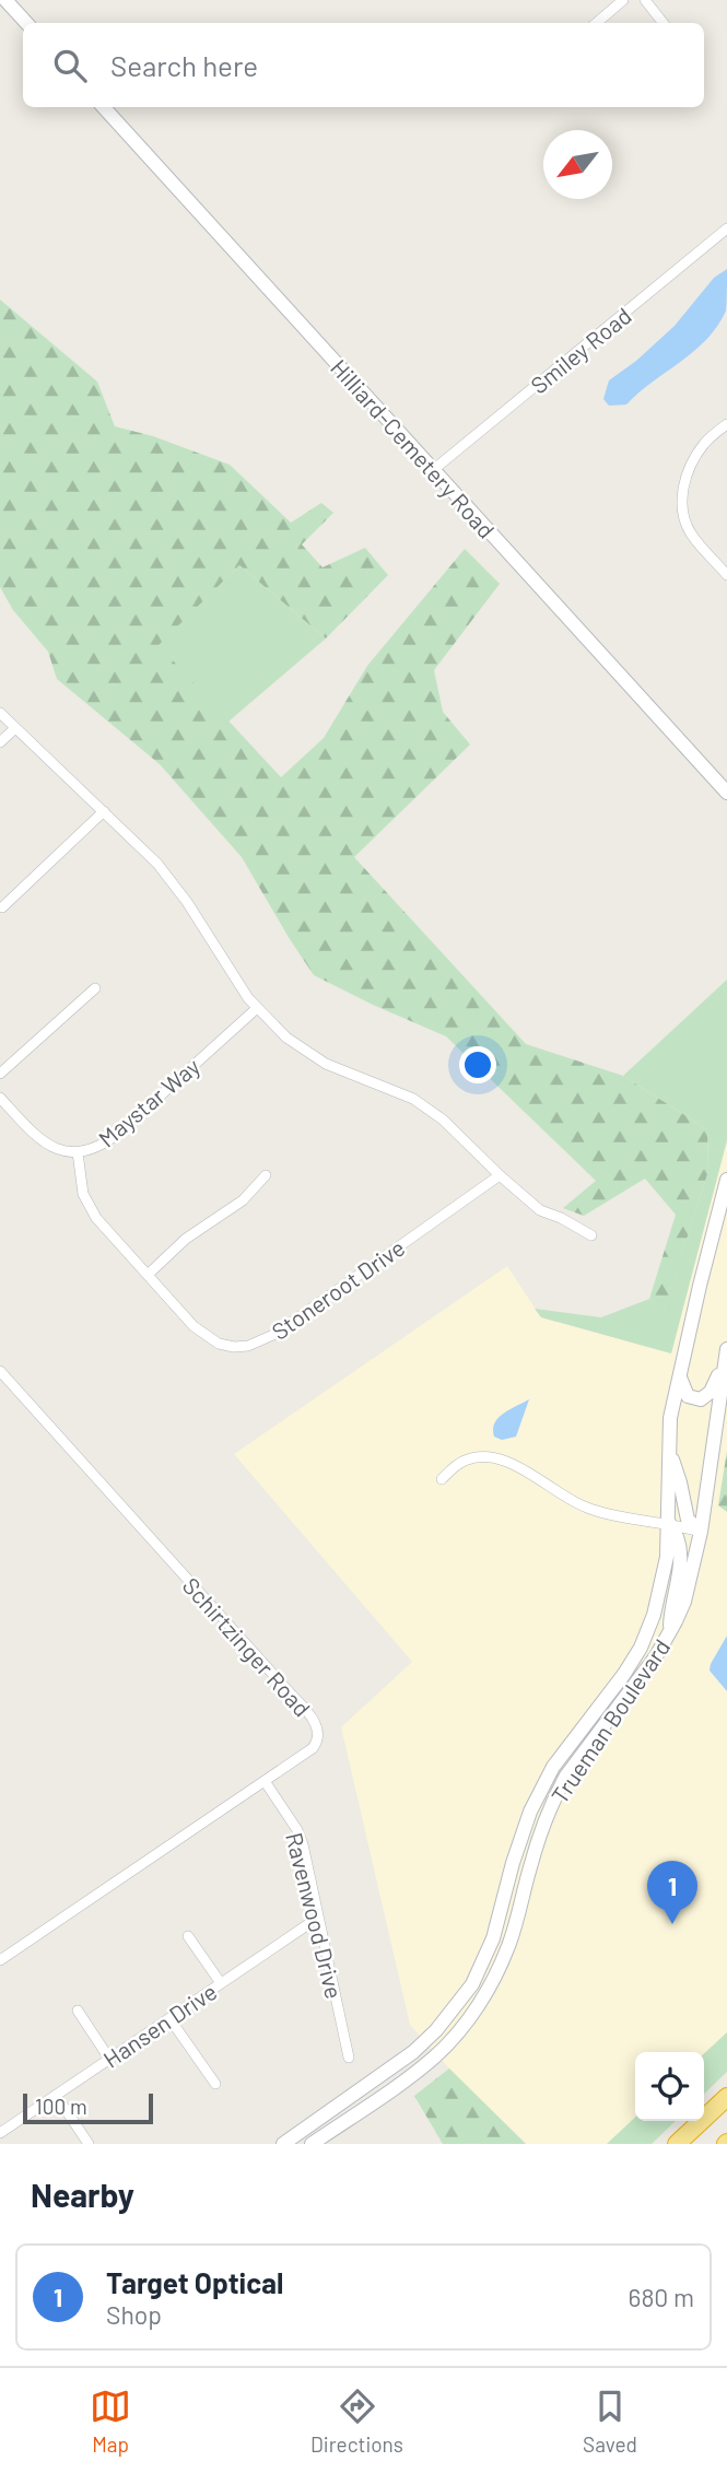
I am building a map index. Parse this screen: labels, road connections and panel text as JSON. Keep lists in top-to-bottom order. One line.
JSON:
{"streets":{"main road":["Hilliard-Cemetery Road","Trueman Boulevard"],"street":["Smiley Road","Maystar Way","Stoneroot Drive","Schirtzinger Road","Ravenwood Drive","Hansen Drive"]},"crossings":[["Smiley Road","Hilliard-Cemetery Road"],["Maystar Way","Stoneroot Drive"],["Schirtzinger Road","Ravenwood Drive"],["Ravenwood Drive","Hansen Drive"]],"scale_bar":"100 m","north":"bottom left","page":{"search":"Search here","pins":"1","scale":"100 m","heading":"Nearby","list":[{"mark":"1","name":"Target Optical","note":"Shop","value":"680 m"}],"nav":["Map","Directions","Saved"]}}
